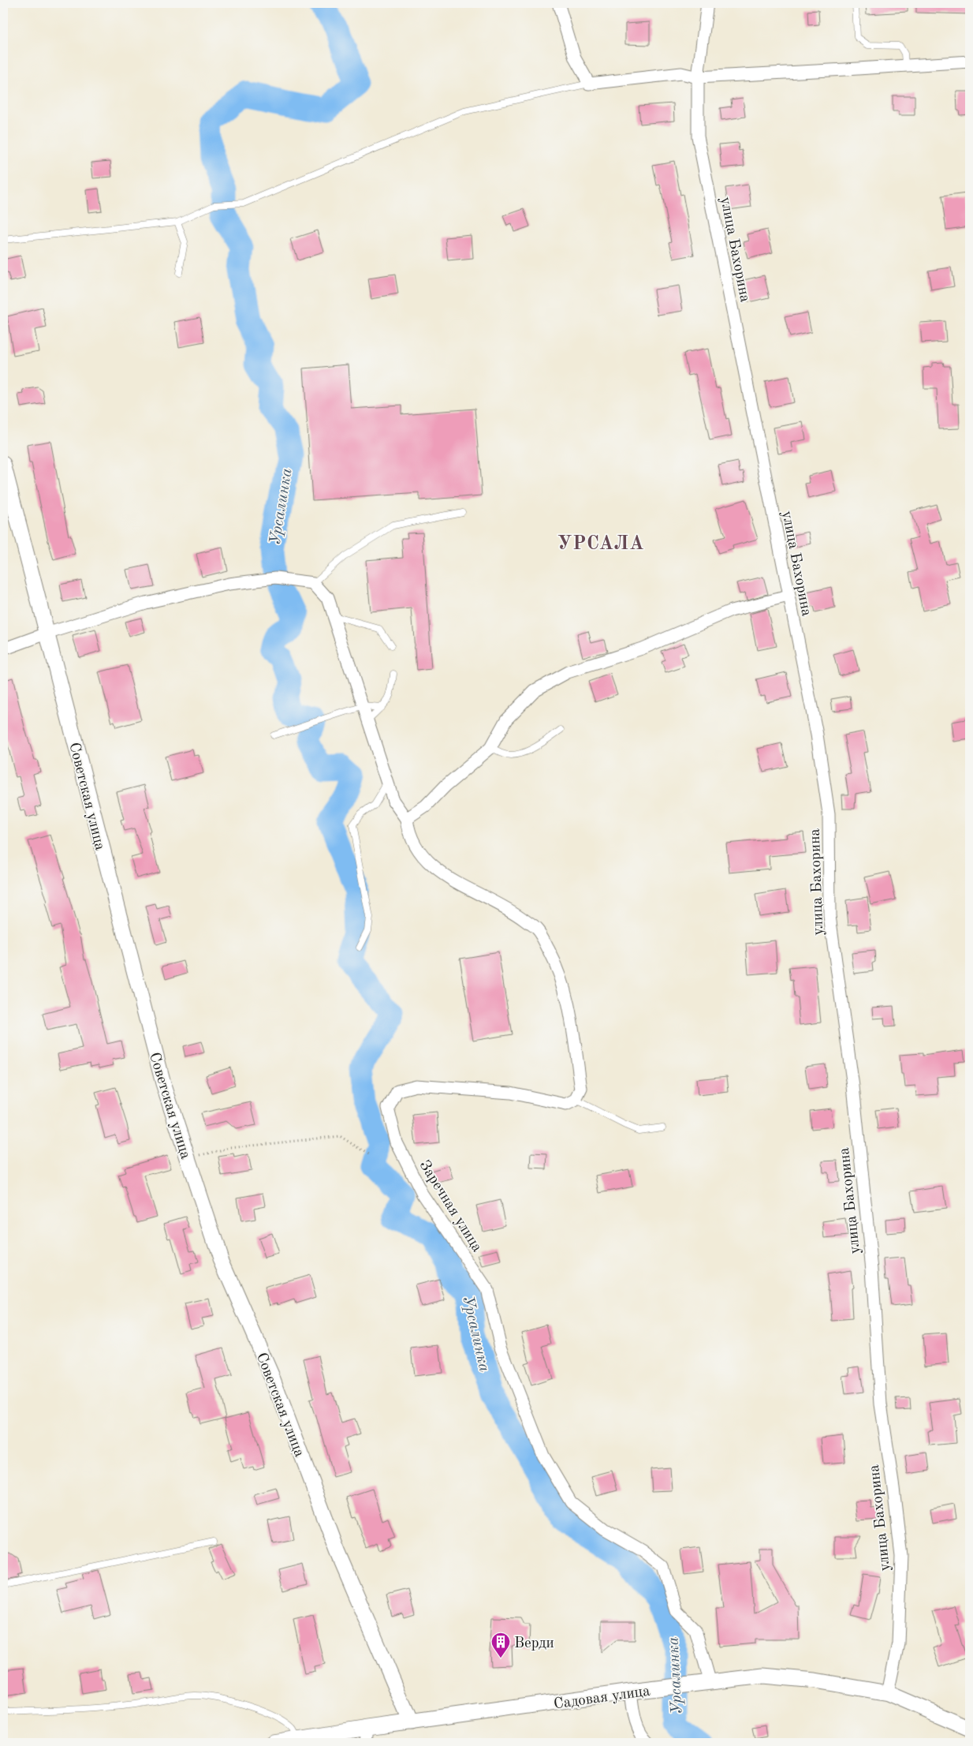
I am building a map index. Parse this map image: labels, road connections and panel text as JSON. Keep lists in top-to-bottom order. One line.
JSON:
{"streets":{"street":["улица Бахорина","Советская улица","Заречная улица","Садовая улица"]},"crossings":[["улица Бахорина","Садовая улица"],["Советская улица","Садовая улица"],["Заречная улица","Садовая улица"]],"districts":["УРСАЛА"],"water":["Урсалинка"],"places":{"building":["Верди"]}}
